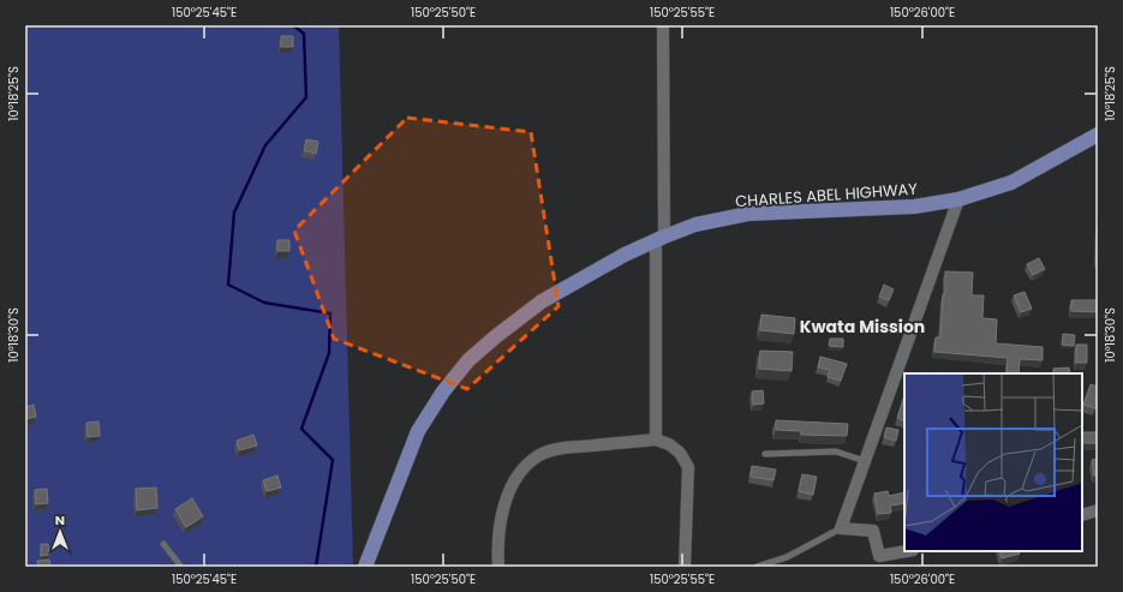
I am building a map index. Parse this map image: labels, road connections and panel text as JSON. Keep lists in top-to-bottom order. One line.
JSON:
{"streets":{"main road":["CHARLES ABEL HIGHWAY"]},"districts":["Kwata Mission"],"north":"top","coordinates":["150°25'45\"E","150°25'50\"E","150°25'55\"E","150°26'00\"E","10°18'25\"S","10°18'30\"S"]}
